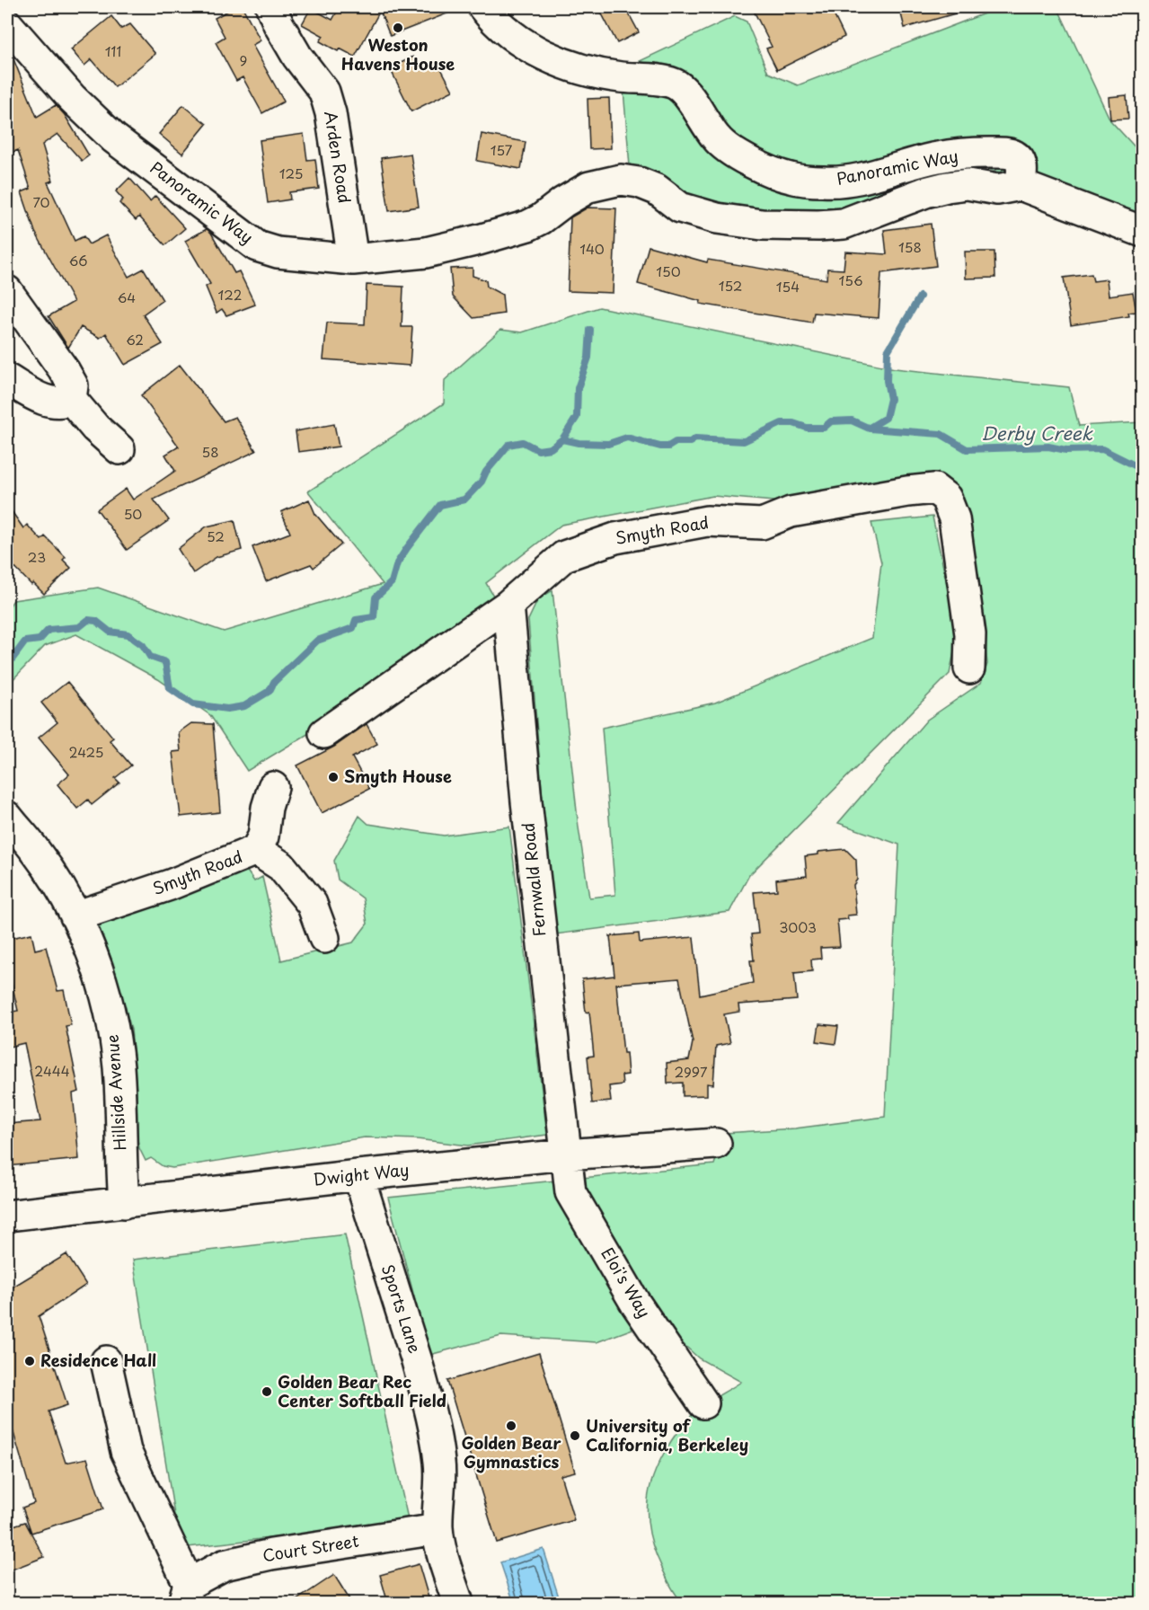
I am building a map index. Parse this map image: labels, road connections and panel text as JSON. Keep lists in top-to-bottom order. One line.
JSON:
{"streets":{"street":["Arden Road","Panoramic Way","Smyth Road","Fernwald Road","Hillside Avenue","Dwight Way","Eloi's Way","Sports Lane","Court Street"]},"crossings":[["Arden Road","Panoramic Way"],["Smyth Road","Fernwald Road"],["Smyth Road","Hillside Avenue"],["Fernwald Road","Dwight Way"],["Fernwald Road","Eloi's Way"],["Hillside Avenue","Dwight Way"],["Dwight Way","Eloi's Way"],["Dwight Way","Sports Lane"],["Sports Lane","Court Street"]],"water":["Derby Creek"],"places":["Weston Havens House","Smyth House","Residence Hall","Golden Bear Rec Center Softball Field","Golden Bear Gymnastics","University of California, Berkeley"],"house_numbers":["111","9","157","125","70","158","140","66","150","156","152","154","122","64","62","58","50","52","23","2425","3003","2444","2997"]}
